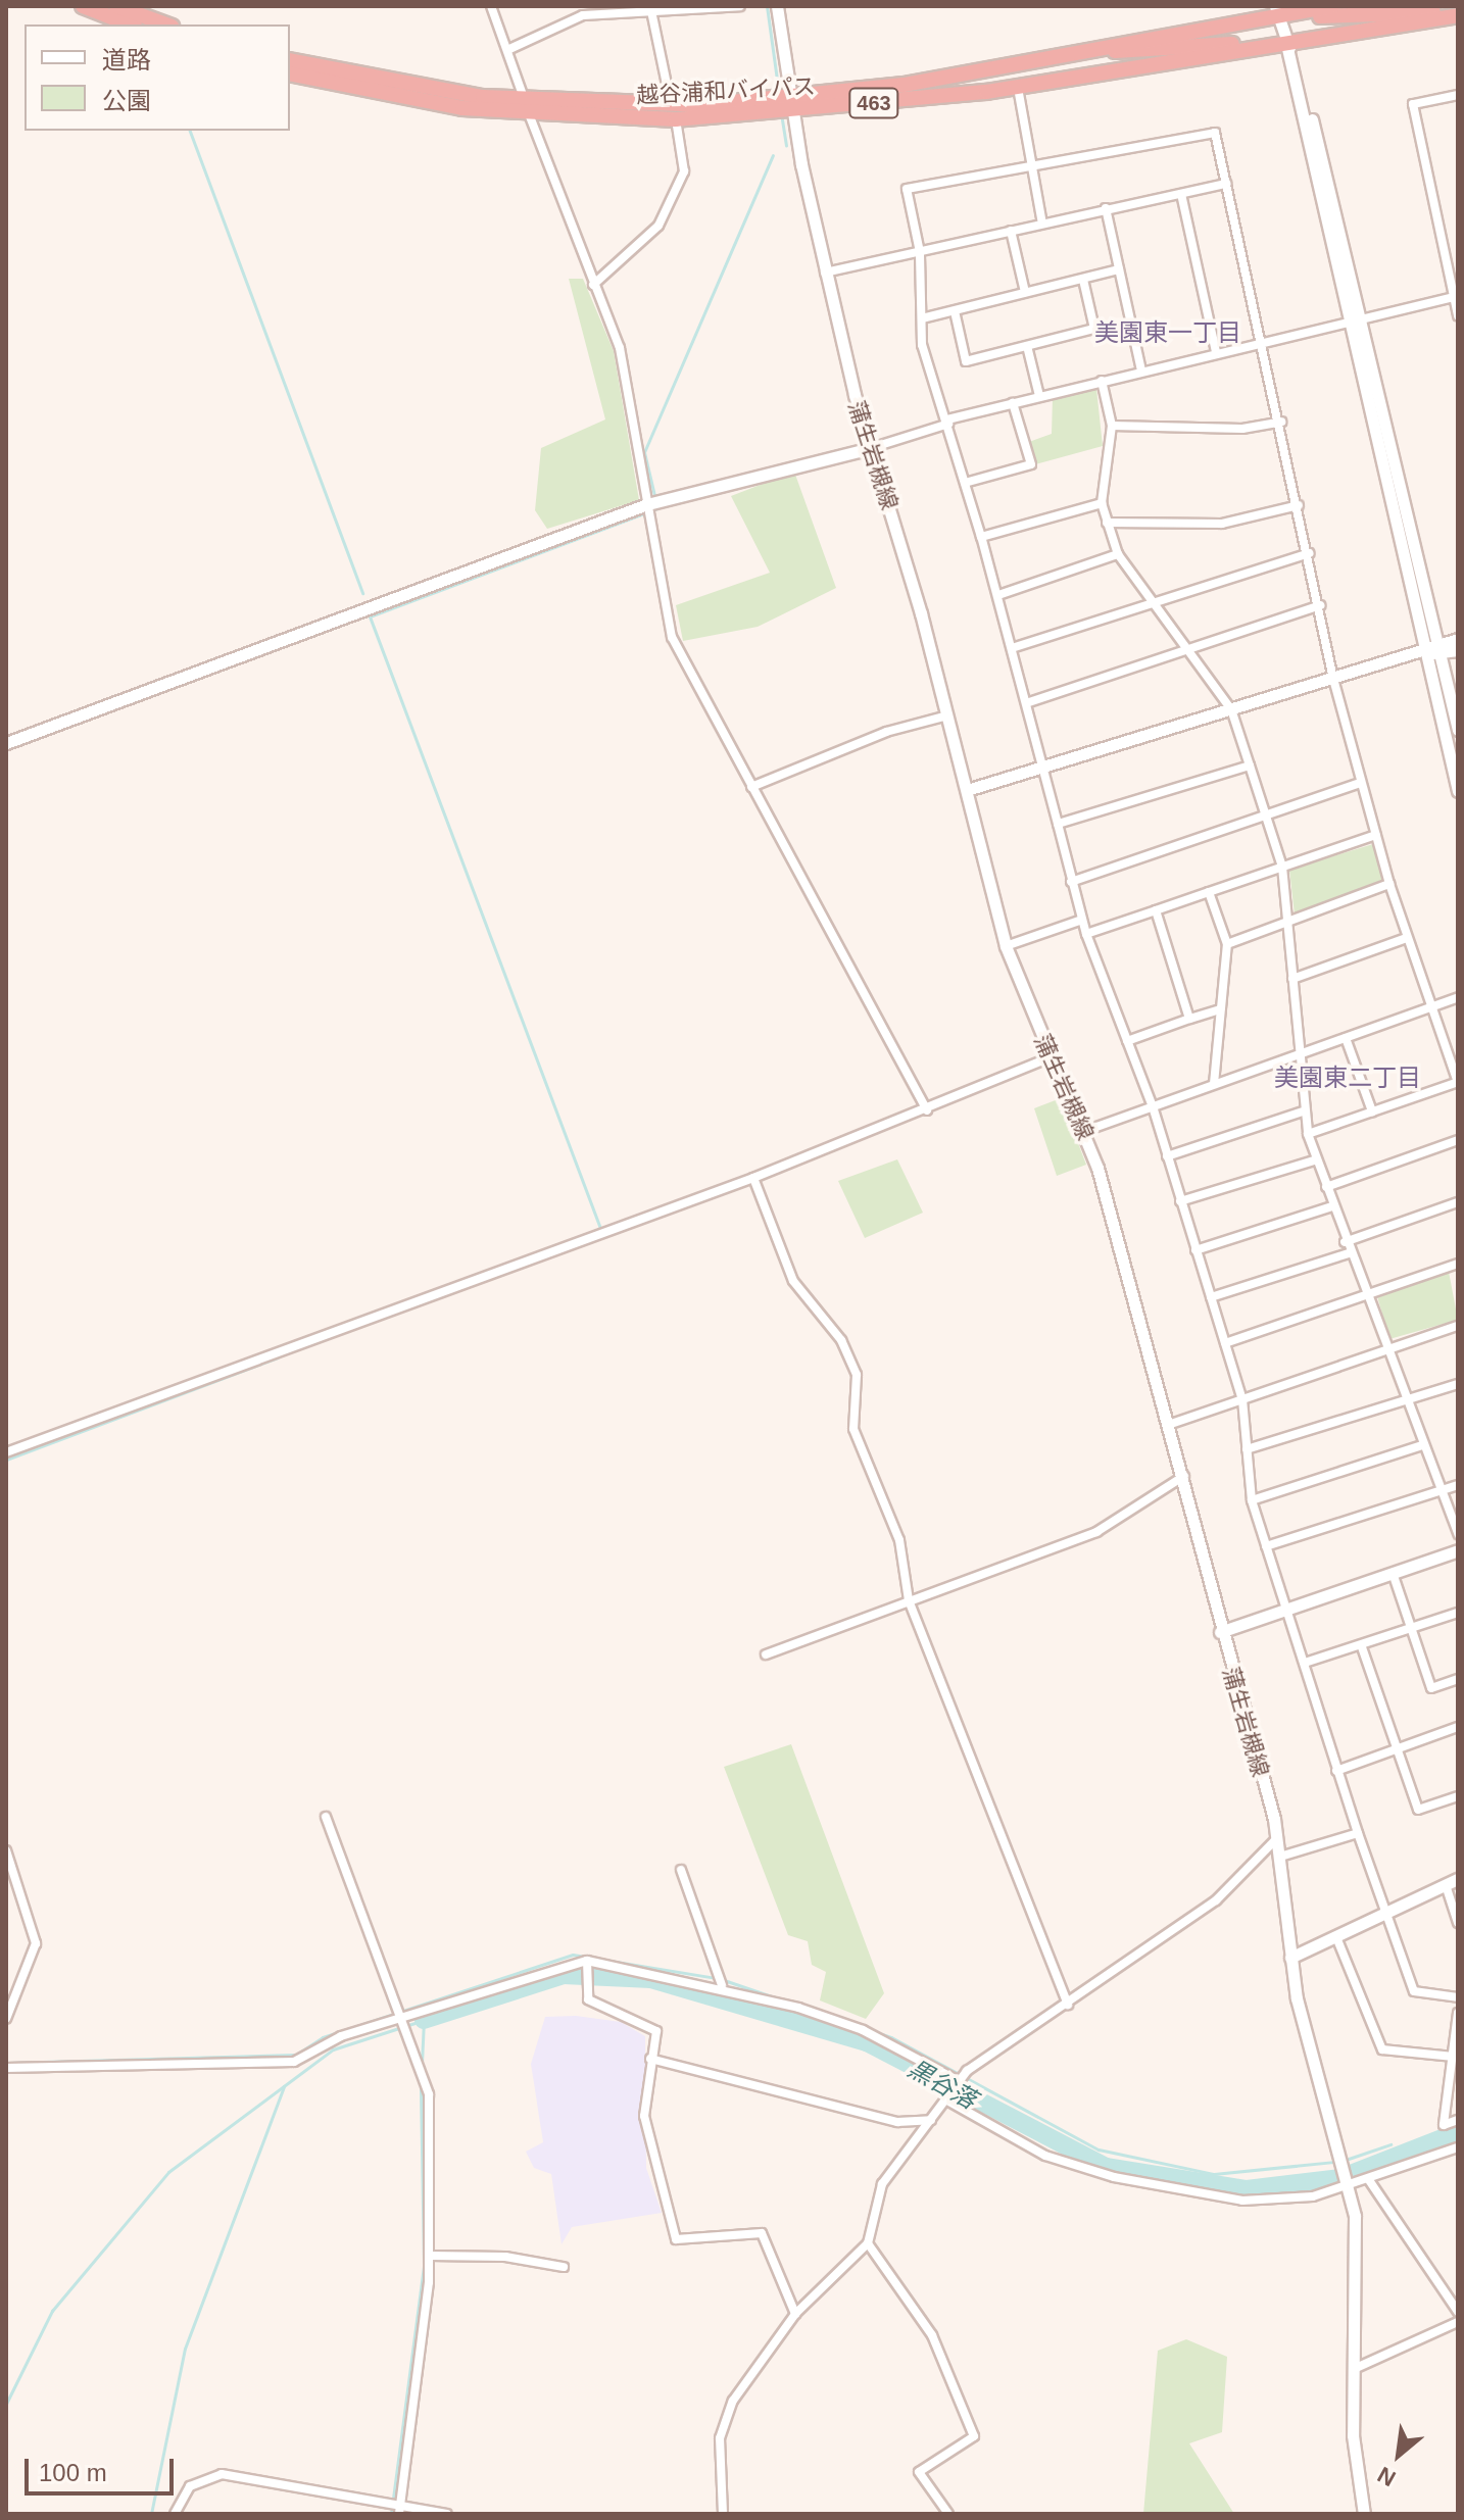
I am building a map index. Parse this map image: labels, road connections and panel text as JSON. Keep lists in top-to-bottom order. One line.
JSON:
{"streets":{"highway":["越谷浦和バイパス","463"],"street":["蒲生岩槻線"]},"crossings":[["越谷浦和バイパス","蒲生岩槻線"]],"districts":["美園東一丁目","美園東二丁目"],"water":["黒谷落"],"legend":["道路","公園"],"scale_bar":"100 m","north":"bottom left"}
